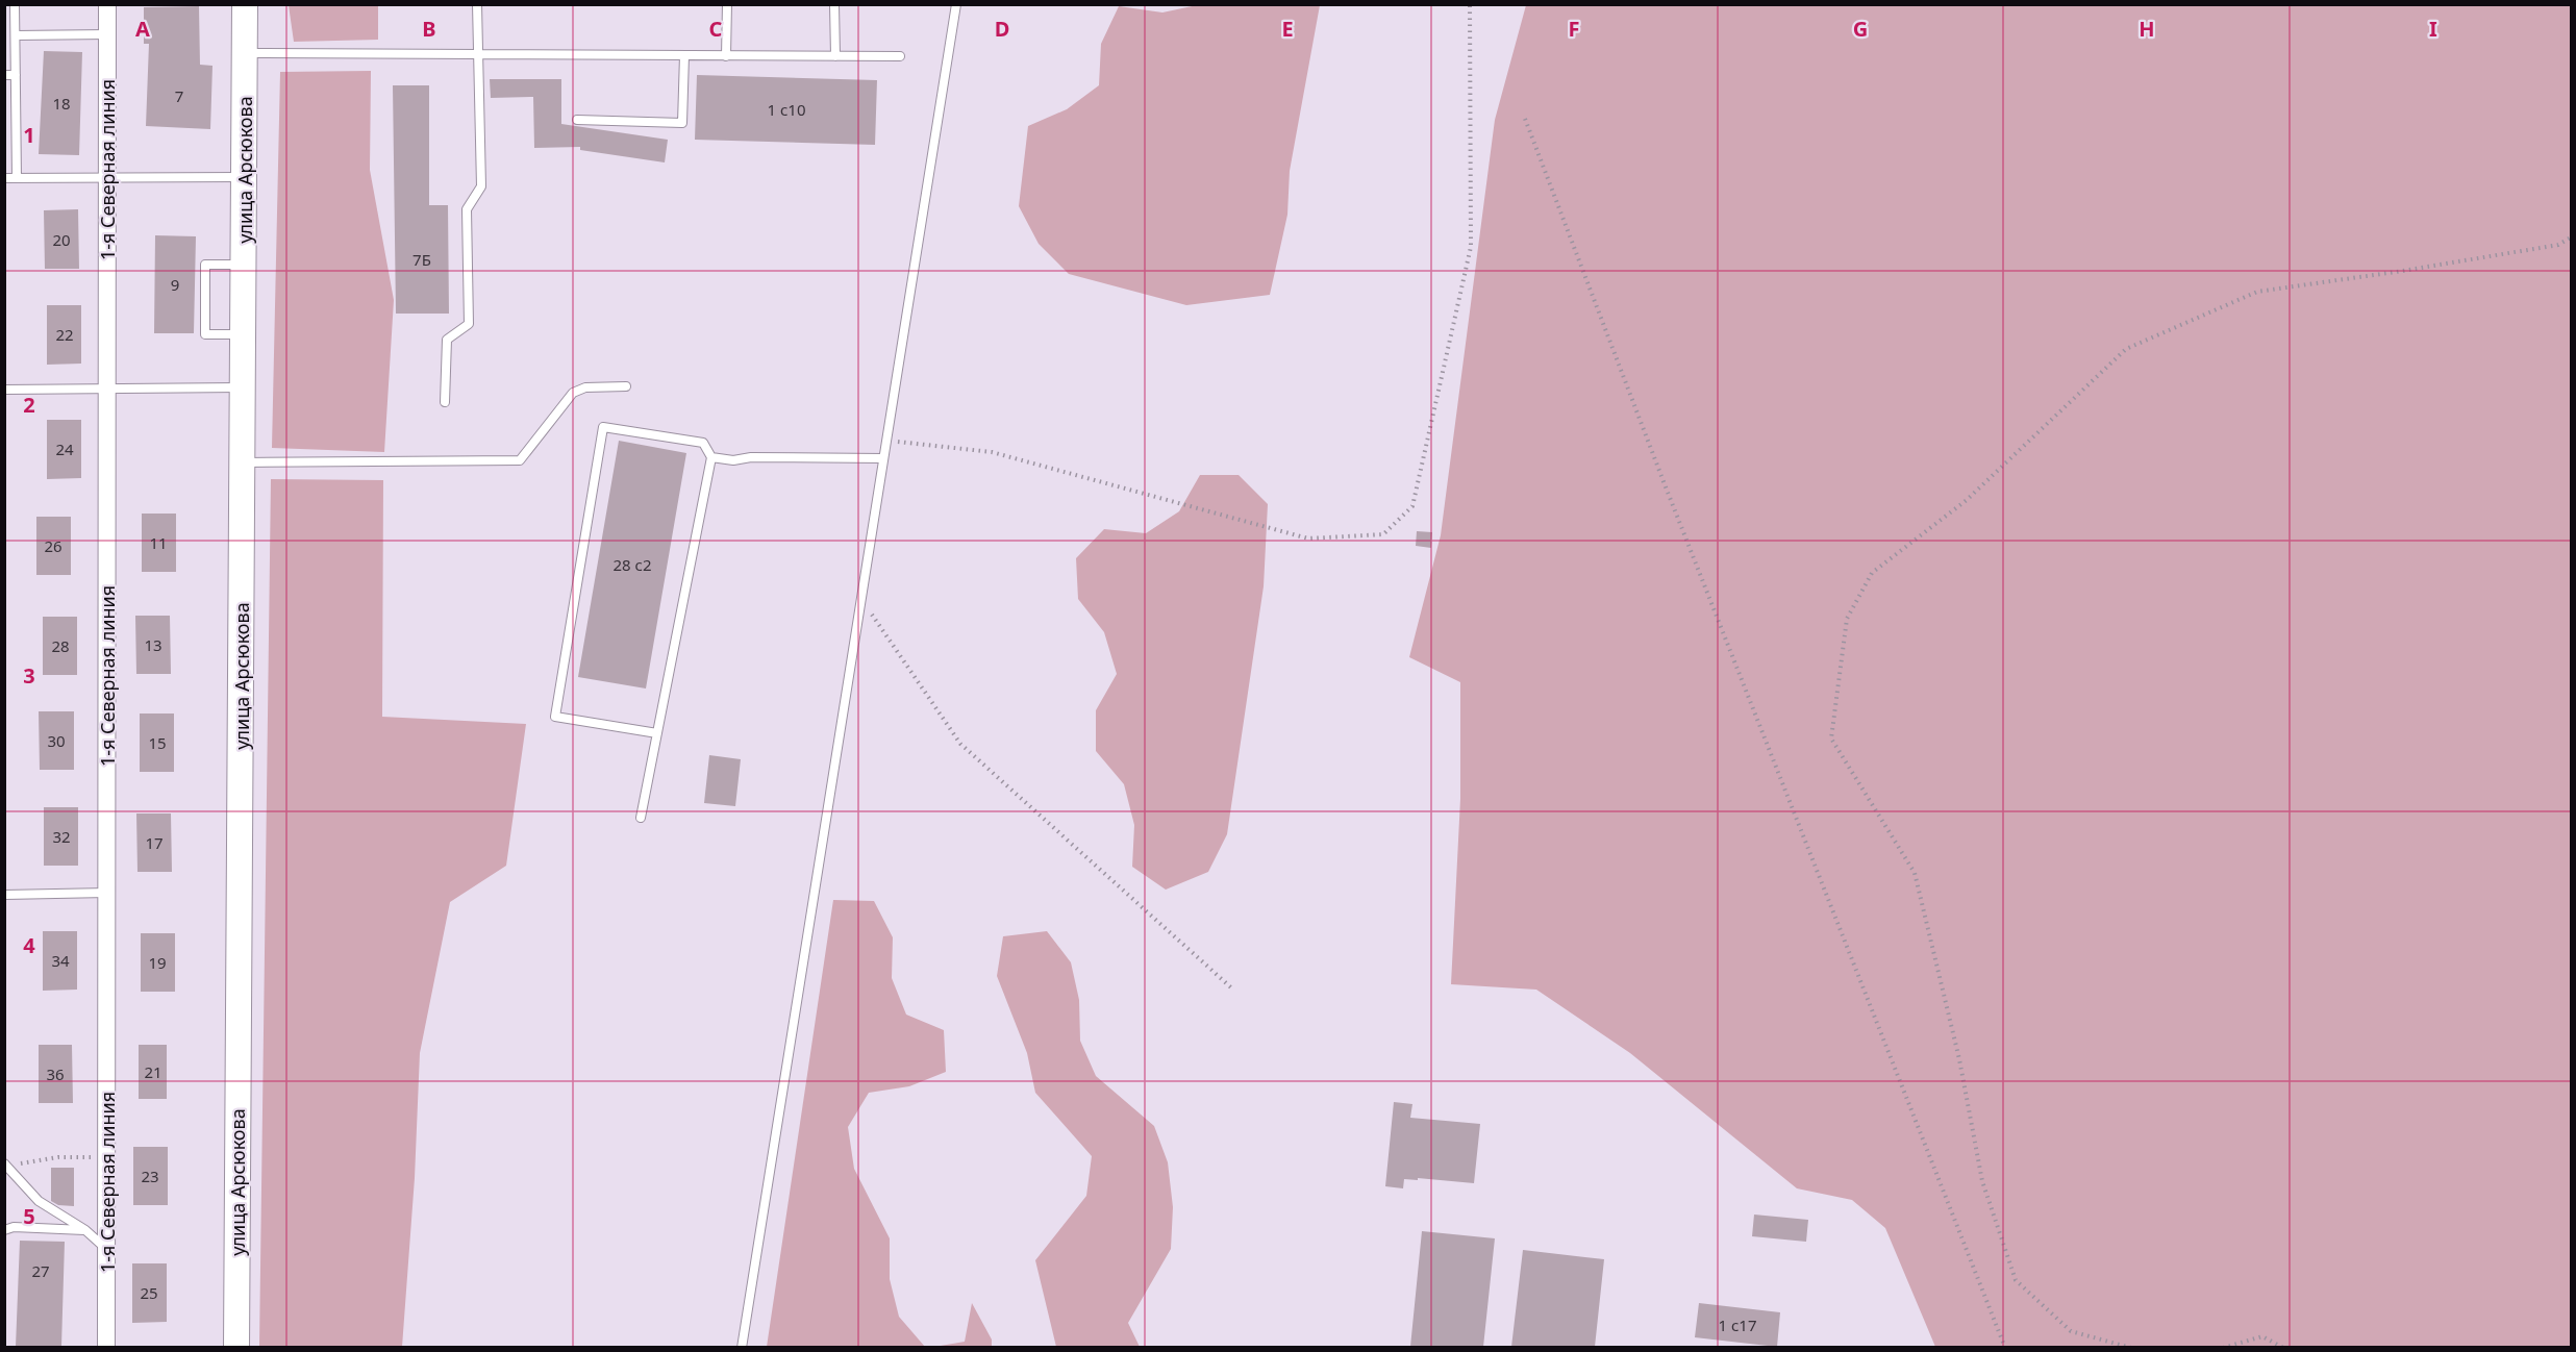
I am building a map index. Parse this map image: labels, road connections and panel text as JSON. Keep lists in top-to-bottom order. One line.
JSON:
{"streets":{"street":["1-я Северная линия","улица Арсюкова"]},"house_numbers":["7","18","1 с10","20","7Б","9","22","24","11","26","28 с2","13","28","30","15","32","17","34","19","21","36","23","27","25","1 с17"],"grid":{"columns":["A","B","C","D","E","F","G","H","I"],"rows":["1","2","3","4","5"]}}
